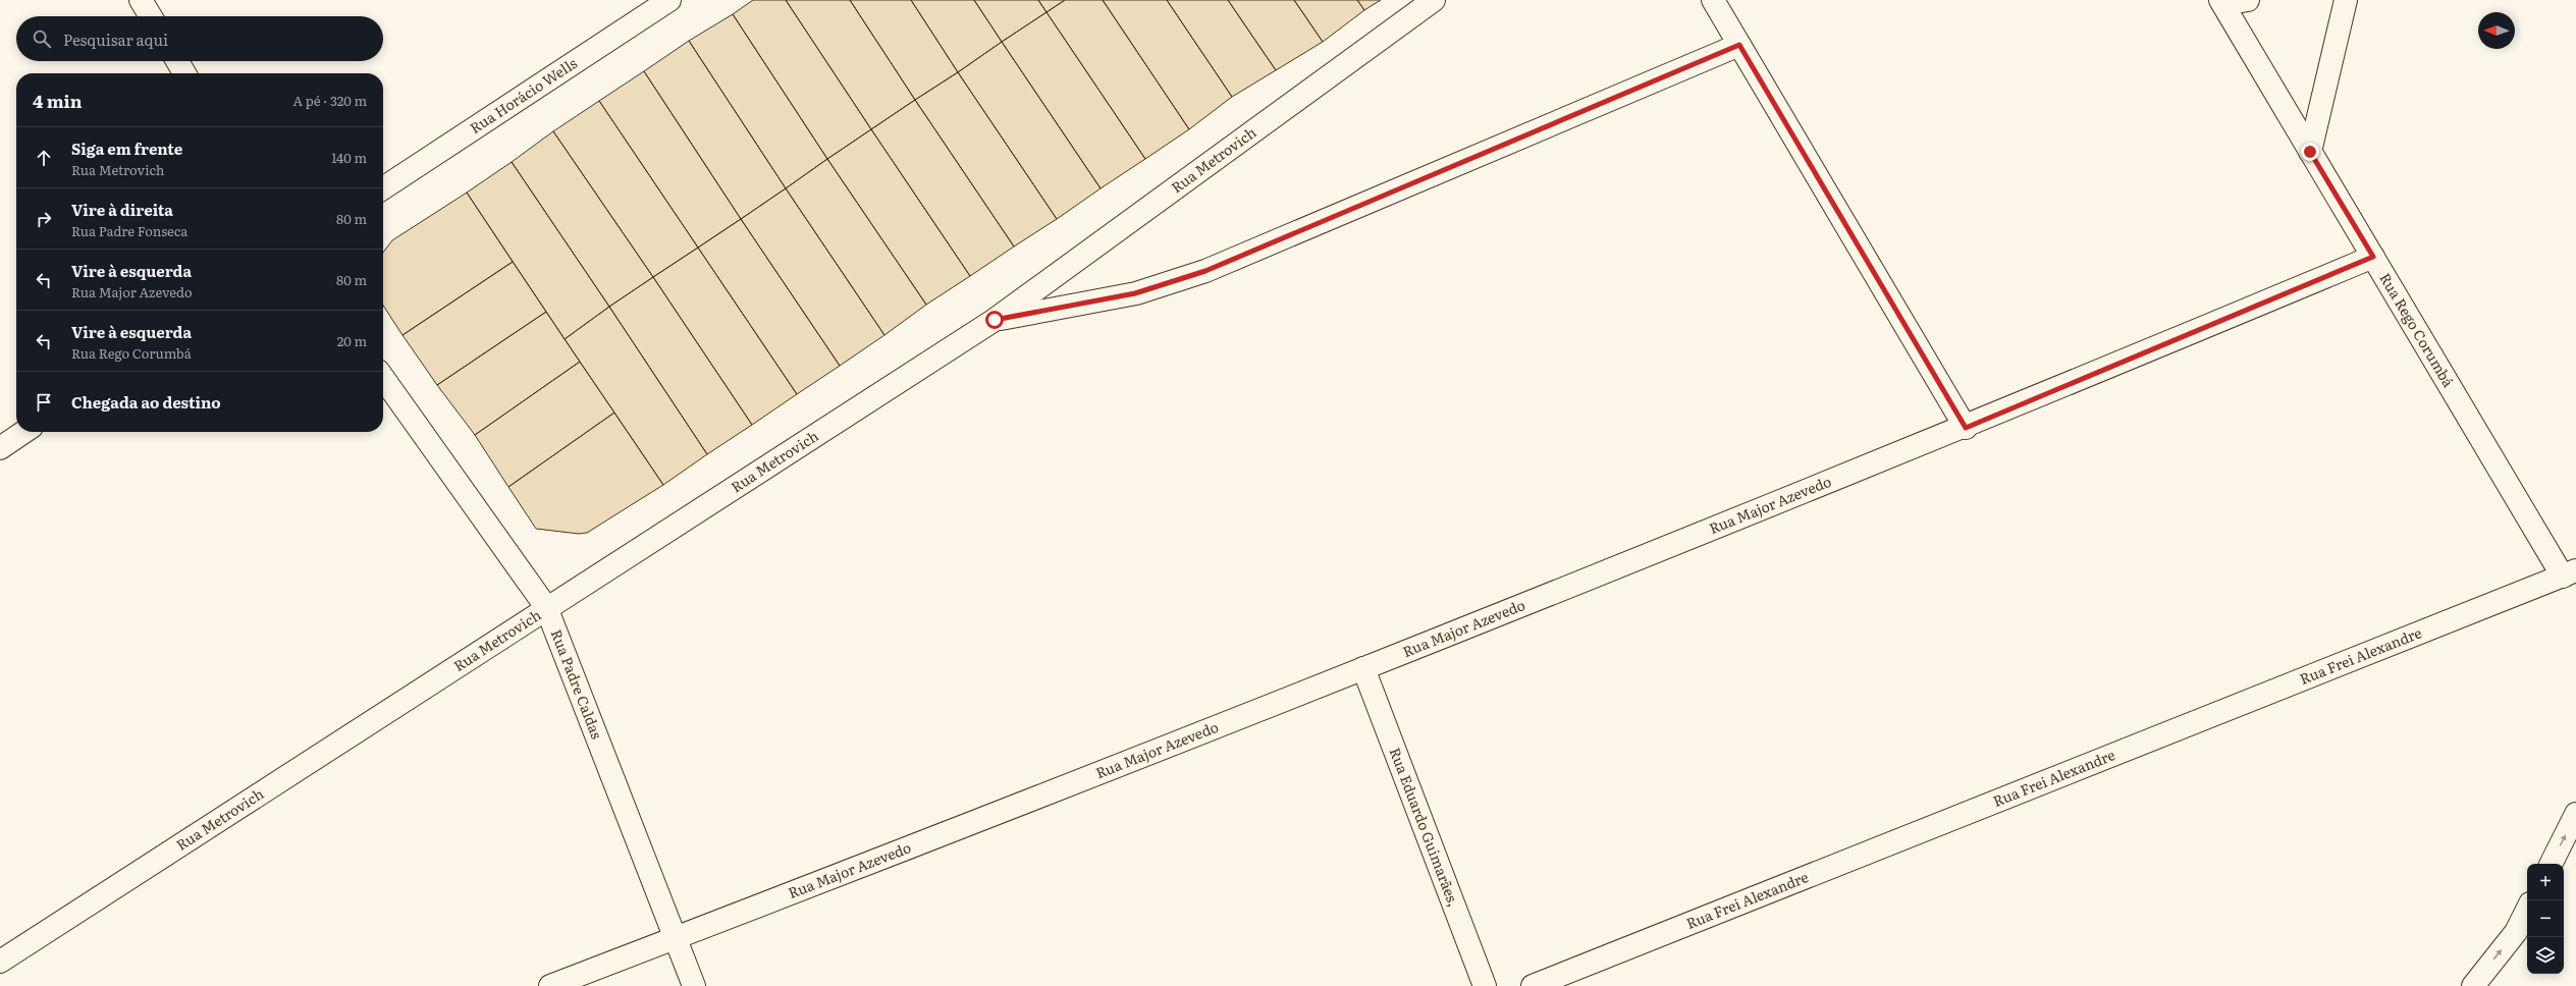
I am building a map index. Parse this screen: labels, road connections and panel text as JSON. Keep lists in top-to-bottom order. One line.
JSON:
{"streets":{"street":["Rua Horácio Wells","Rua Metrovich","Rua Rego Corumbá","Rua Major Azevedo","Rua Frei Alexandre","Rua Padre Caldas","Rua Eduardo Guimarães,"]},"crossings":[["Rua Metrovich","Rua Padre Caldas"],["Rua Rego Corumbá","Rua Major Azevedo"],["Rua Rego Corumbá","Rua Frei Alexandre"],["Rua Major Azevedo","Rua Padre Caldas"],["Rua Major Azevedo","Rua Eduardo Guimarães,"]],"north":"left","page":{"search":"Pesquisar aqui","heading":["4 min","A pé · 320 m"],"list":[["Siga em frente","Rua Metrovich","140 m"],["Vire à direita","Rua Padre Fonseca","80 m"],["Vire à esquerda","Rua Major Azevedo","80 m"],["Vire à esquerda","Rua Rego Corumbá","20 m"],"Chegada ao destino"],"map_buttons":["+","−"]}}
